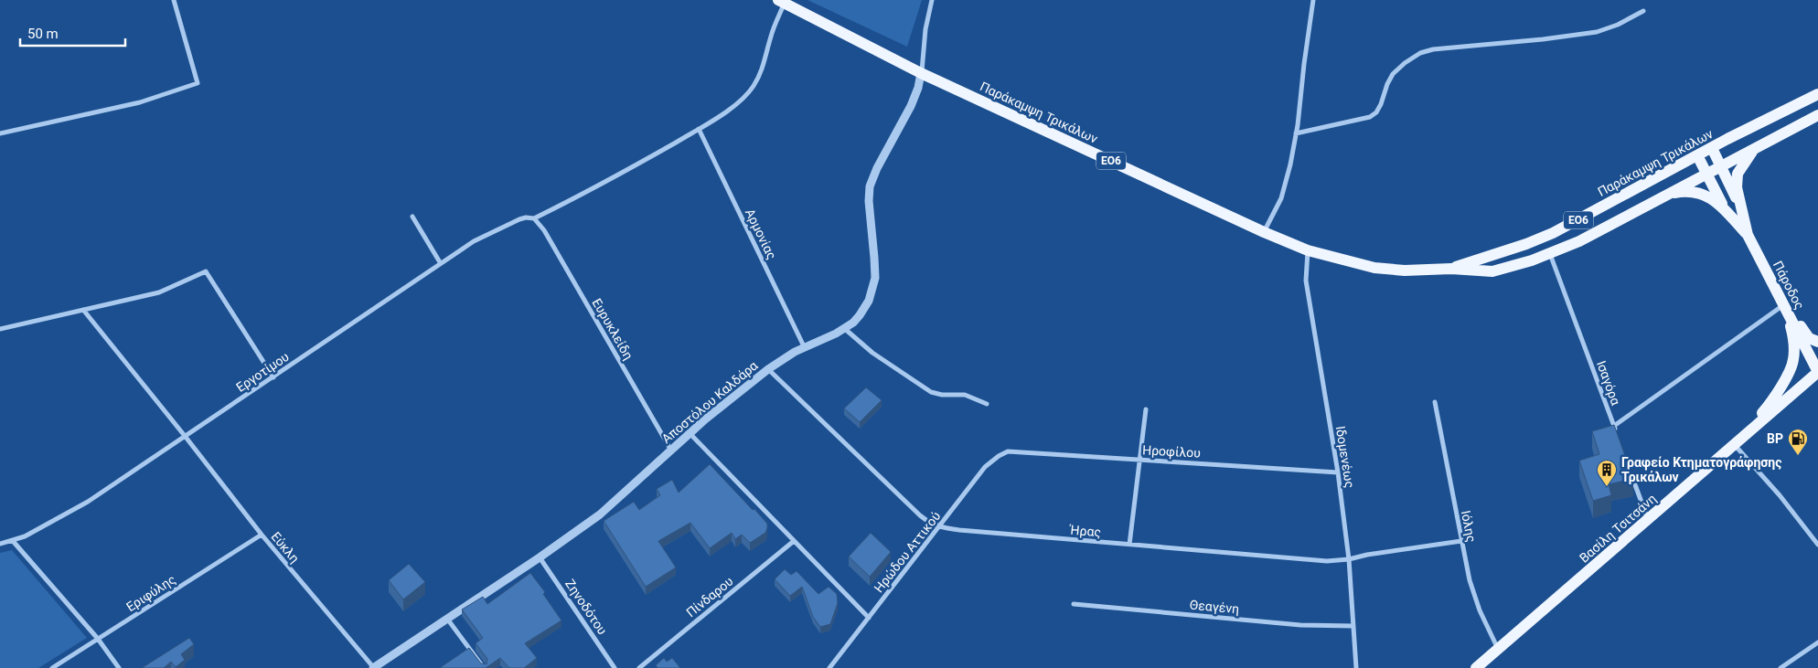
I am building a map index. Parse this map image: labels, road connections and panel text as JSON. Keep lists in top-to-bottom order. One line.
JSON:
{"streets":{"main road":["Παράκαμψη Τρικάλων","ΕΟ6","Πάροδος","Βασίλη Τσιτσάνη"],"street":["Αρμονίας","Ευρυκλείδη","Εργοτίμου","Ισαγόρα","Αποστόλου Καλδάρα","Ηροφίλου","Ιδομενέως","Ιόλης","Ήρας","Εύκλη","Ηρώδου Αττικού","Εριφύλης","Πίνδαρου","Ζηνοδότου","Θεαγένη"]},"crossings":[["Παράκαμψη Τρικάλων","Εργοτίμου"],["Παράκαμψη Τρικάλων","Ισαγόρα"],["Παράκαμψη Τρικάλων","Αποστόλου Καλδάρα"],["Παράκαμψη Τρικάλων","Ιδομενέως"],["Αρμονίας","Εργοτίμου"],["Αρμονίας","Αποστόλου Καλδάρα"],["Πάροδος","Βασίλη Τσιτσάνη"],["Ευρυκλείδη","Εργοτίμου"],["Ευρυκλείδη","Αποστόλου Καλδάρα"],["Εργοτίμου","Εύκλη"],["Αποστόλου Καλδάρα","Ήρας"],["Αποστόλου Καλδάρα","Εύκλη"],["Αποστόλου Καλδάρα","Ζηνοδότου"],["Ηροφίλου","Ιδομενέως"],["Ηροφίλου","Ηρώδου Αττικού"],["Ιδομενέως","Ήρας"],["Ιδομενέως","Θεαγένη"],["Ιόλης","Βασίλη Τσιτσάνη"],["Ιόλης","Ήρας"],["Ήρας","Ηρώδου Αττικού"],["Εύκλη","Εριφύλης"]],"places":{"fuel station":["BP"],"building":["Γραφείο Κτηματογράφησης Τρικάλων"]},"scale_bar":"50 m"}
